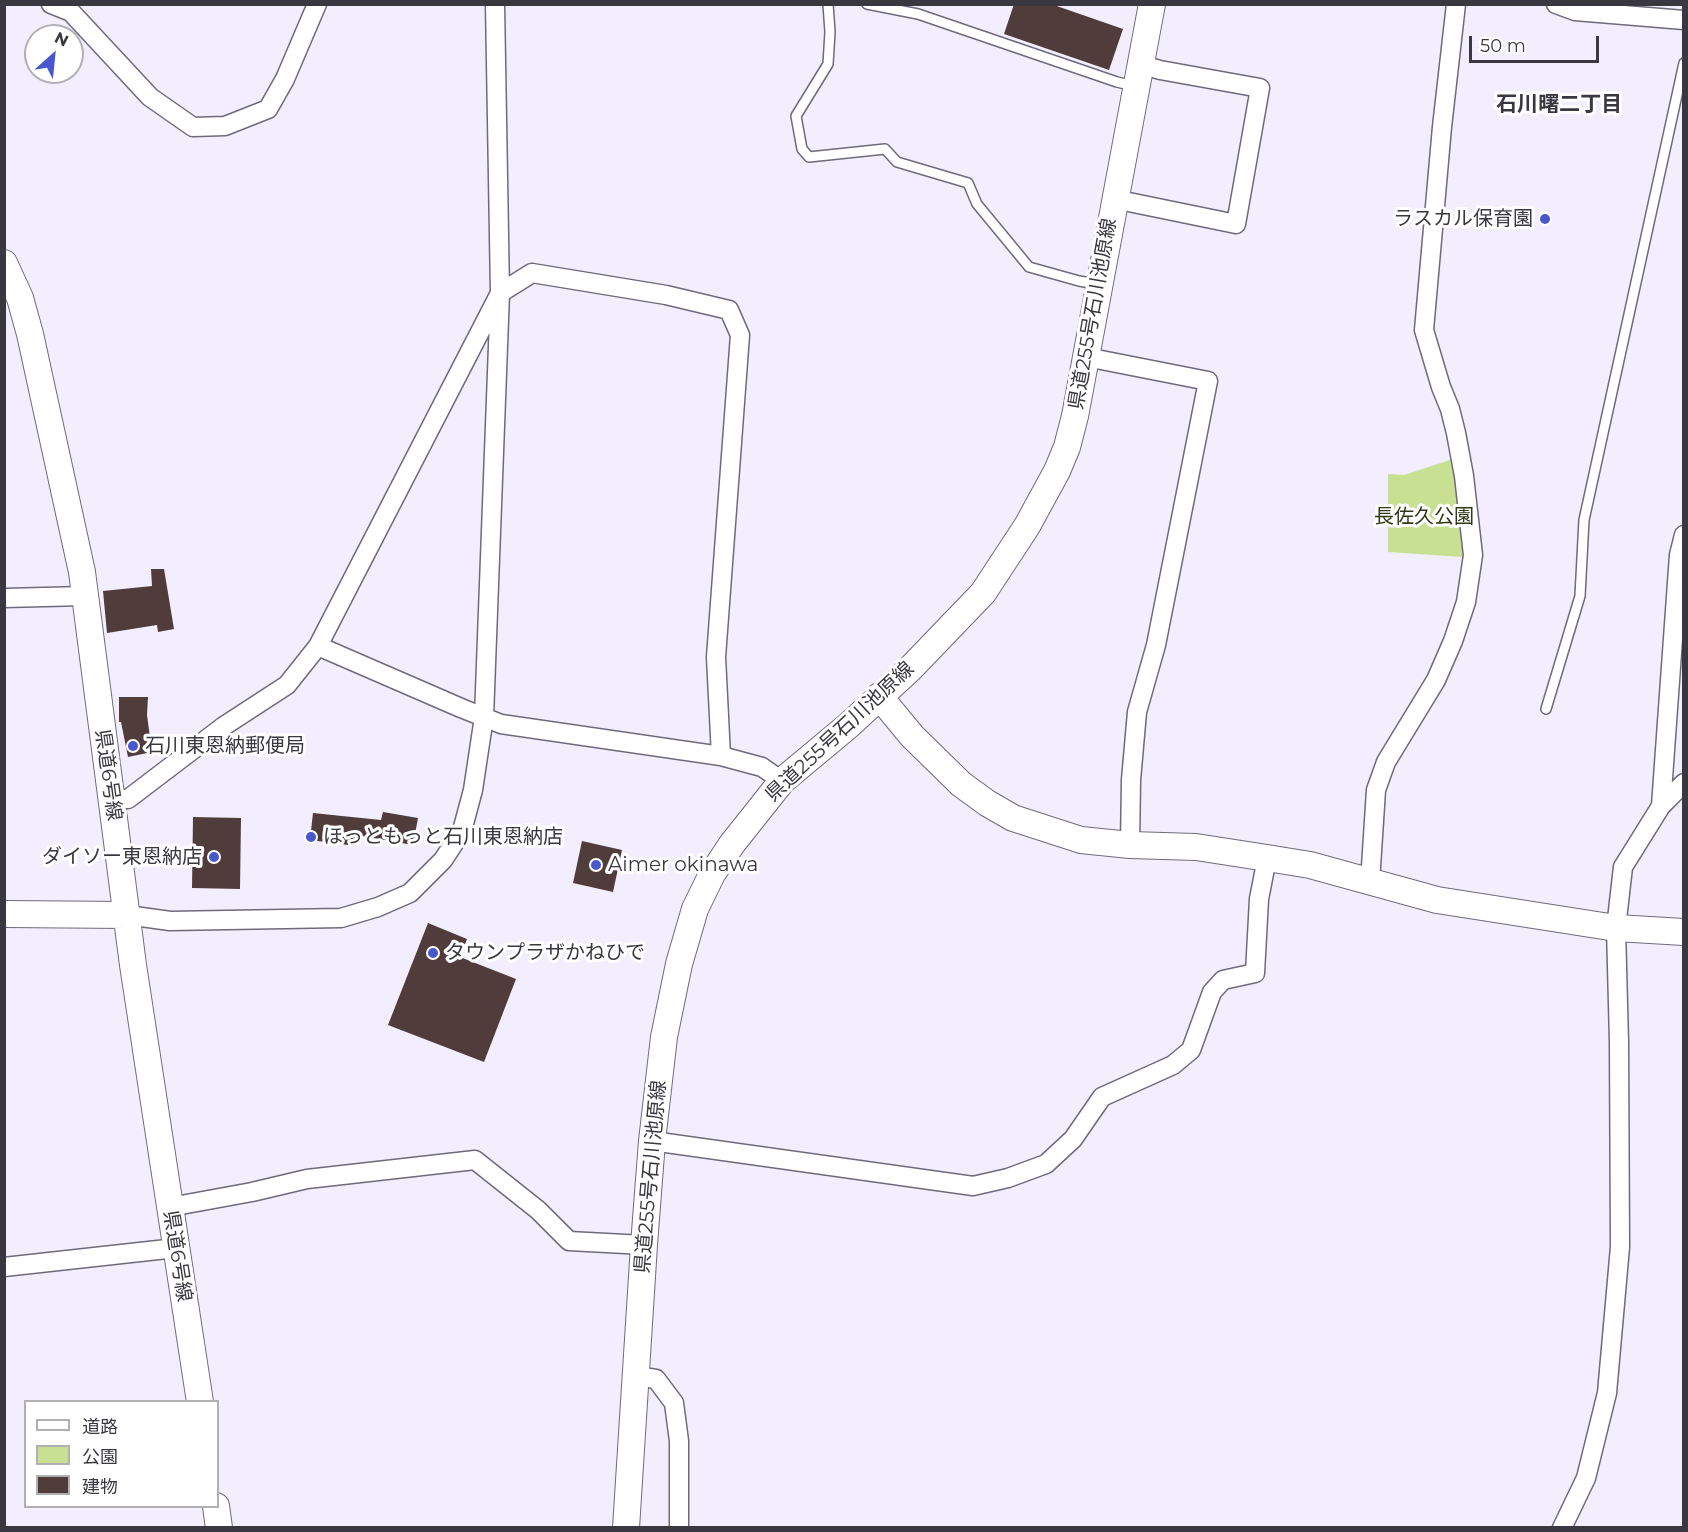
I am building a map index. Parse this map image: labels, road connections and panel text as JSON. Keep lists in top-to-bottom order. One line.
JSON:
{"streets":{"main road":["県道255号石川池原線","県道6号線"]},"districts":["石川曙二丁目"],"parks":["長佐久公園"],"places":["ラスカル保育園","石川東恩納郵便局","ほっともっと石川東恩納店","ダイソー東恩納店","Aimer okinawa","タウンプラザかねひで"],"legend":["道路","公園","建物"],"scale_bar":"50 m","north":"top right"}
